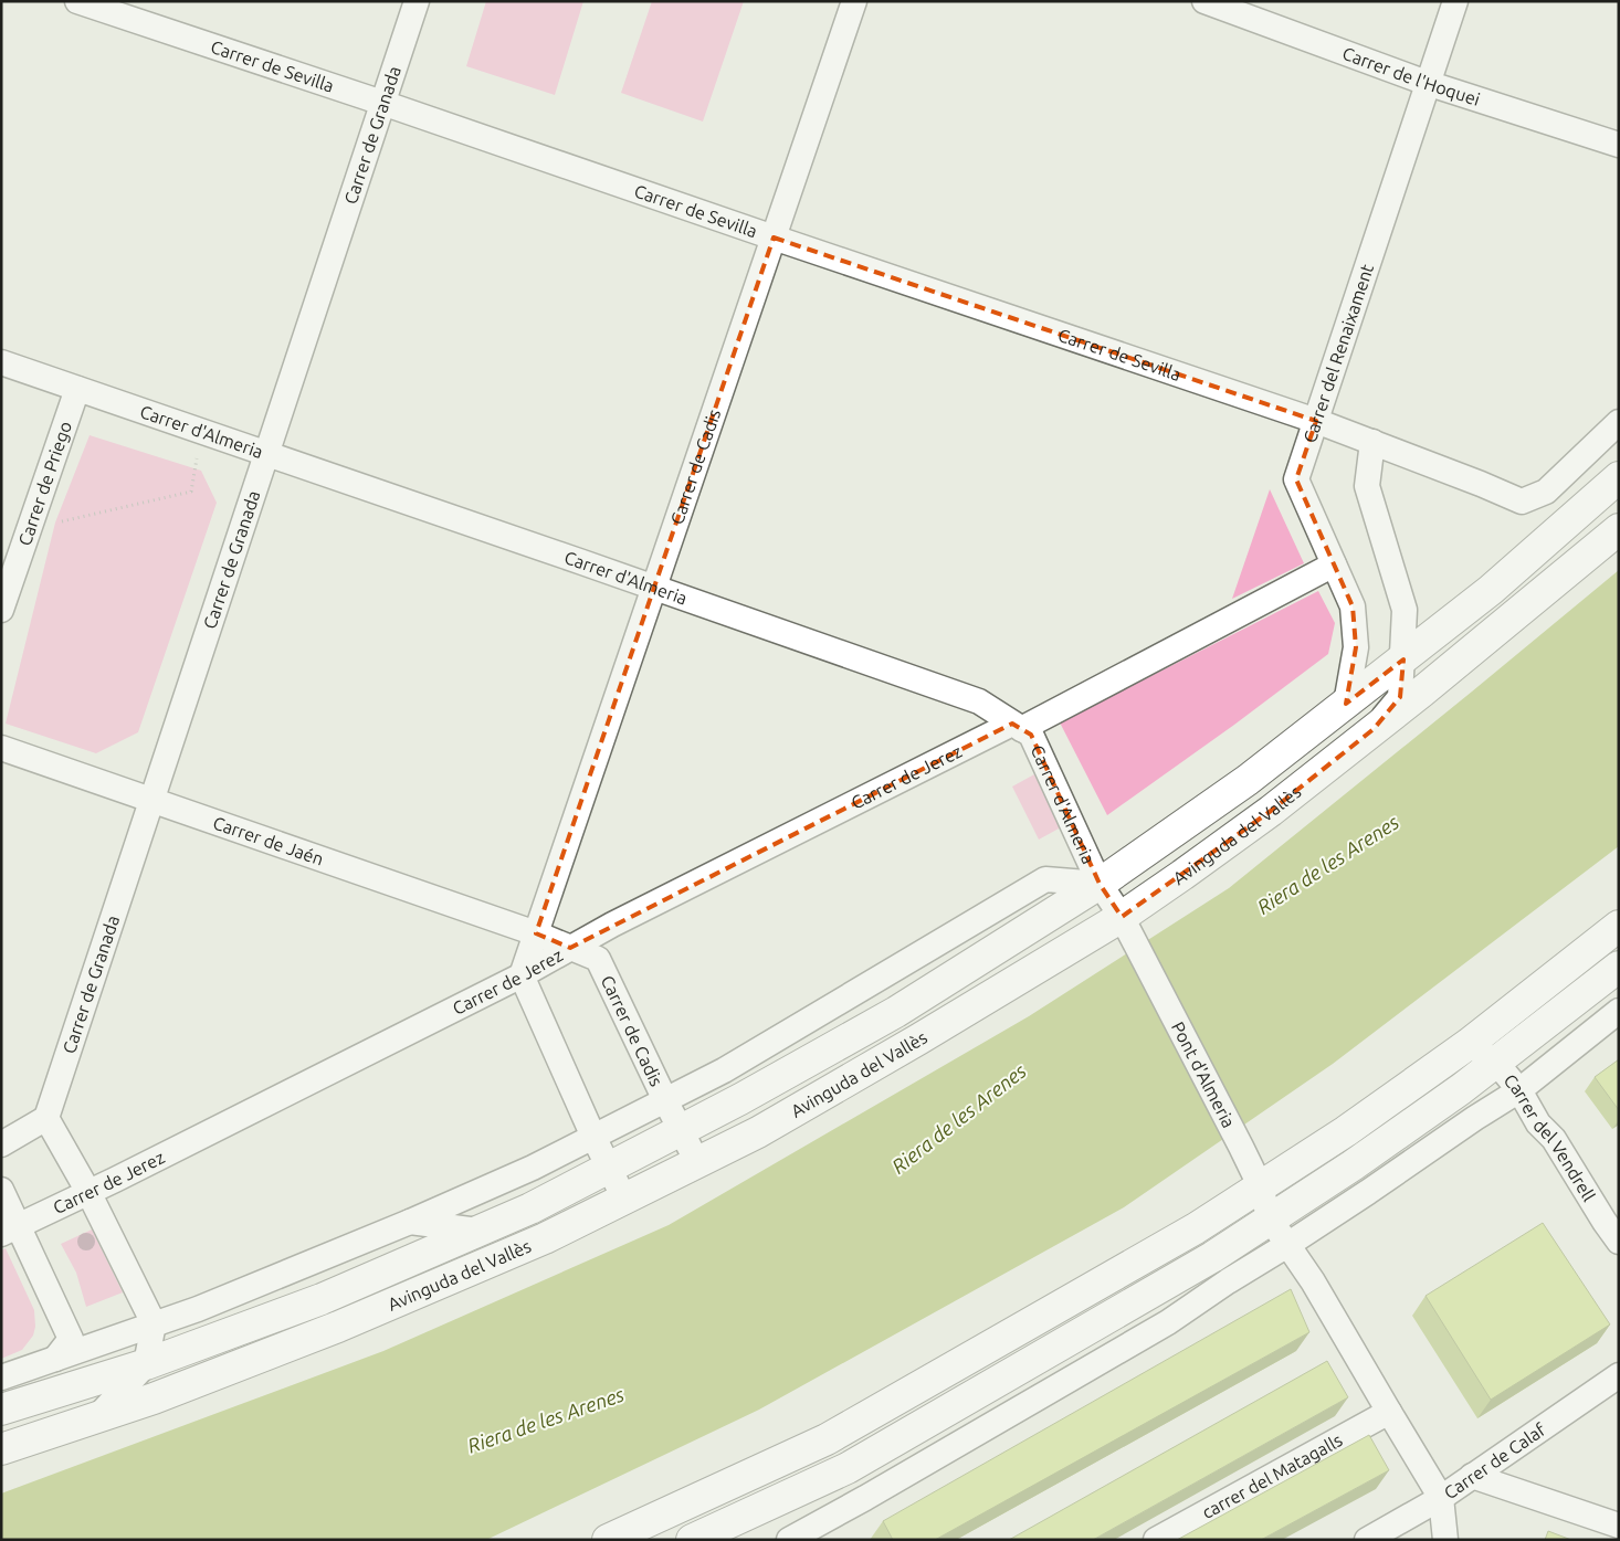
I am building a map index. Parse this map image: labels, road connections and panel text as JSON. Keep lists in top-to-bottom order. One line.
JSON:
{"streets":{"main road":["Avinguda del Vallès"],"street":["Carrer de Sevilla","Carrer de l'Hoquei","Carrer de Granada","Carrer del Renaixament","Carrer d'Almeria","Carrer de Cadis","Carrer de Priego","Carrer de Jerez","Carrer de Jaén","Pont d'Almeria","Carrer del Vendrell","Carrer de Calaf","carrer del Matagalls"]},"crossings":[["Carrer de Sevilla","Carrer de Granada"],["Carrer de Sevilla","Carrer del Renaixament"],["Carrer de Sevilla","Carrer de Cadis"],["Carrer de l'Hoquei","Carrer del Renaixament"],["Carrer de Granada","Carrer d'Almeria"],["Carrer de Granada","Carrer de Jaén"],["Carrer del Renaixament","Carrer de Jerez"],["Carrer del Renaixament","Avinguda del Vallès"],["Carrer d'Almeria","Carrer de Cadis"],["Carrer d'Almeria","Carrer de Priego"],["Carrer d'Almeria","Carrer de Jerez"],["Carrer d'Almeria","Avinguda del Vallès"],["Carrer d'Almeria","Pont d'Almeria"],["Carrer de Cadis","Carrer de Jerez"],["Carrer de Cadis","Avinguda del Vallès"],["Carrer de Cadis","Carrer de Jaén"],["Avinguda del Vallès","Pont d'Almeria"]],"water":["Riera de les Arenes"]}
